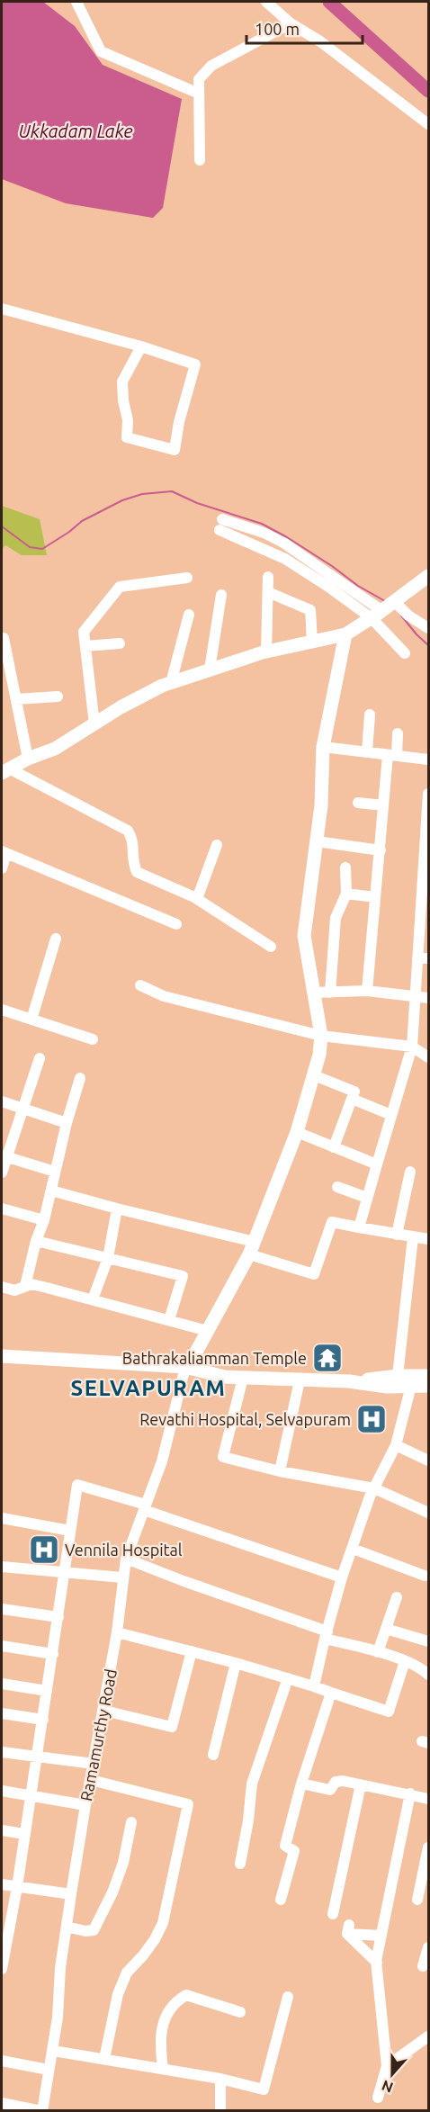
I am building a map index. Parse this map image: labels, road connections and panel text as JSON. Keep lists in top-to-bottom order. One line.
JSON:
{"streets":{"street":["Ramamurthy Road"]},"districts":["SELVAPURAM"],"water":["Ukkadam Lake"],"places":{"temple":["Bathrakaliamman Temple"],"hospital":["Revathi Hospital, Selvapuram","Vennila Hospital"]},"scale_bar":"100 m","north":"bottom"}
